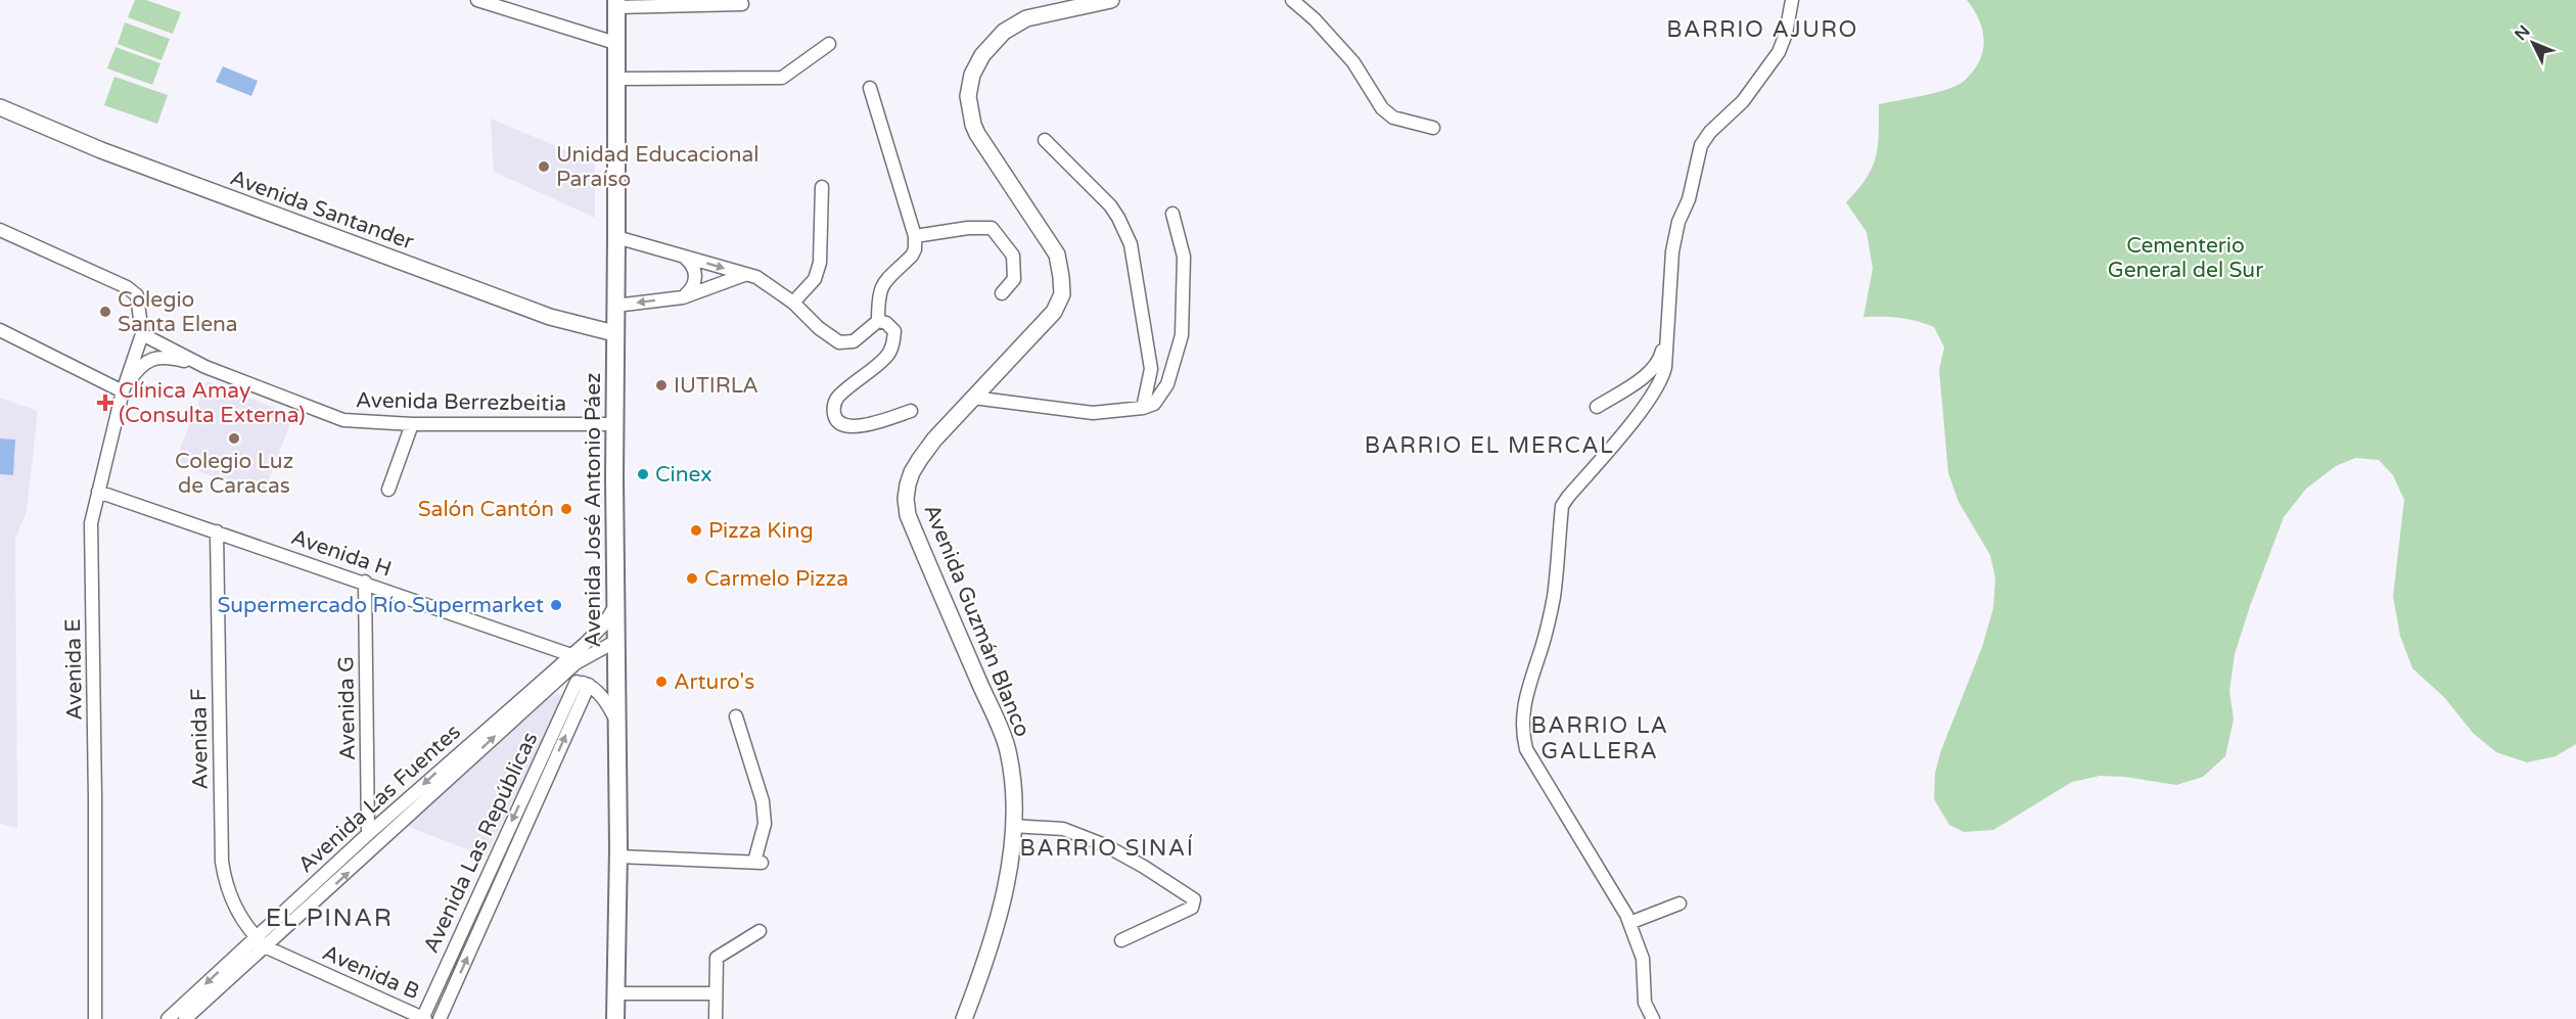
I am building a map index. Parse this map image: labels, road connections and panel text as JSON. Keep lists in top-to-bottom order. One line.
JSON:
{"streets":{"main road":["Avenida José Antonio Páez"],"street":["Avenida Santander","Avenida Berrezbeitia","Avenida H","Avenida Guzmán Blanco","Avenida E","Avenida G","Avenida F","Avenida Las Fuentes","Avenida Las Repúblicas","Avenida B"]},"crossings":[["Avenida Santander","Avenida José Antonio Páez"],["Avenida Berrezbeitia","Avenida José Antonio Páez"],["Avenida Berrezbeitia","Avenida E"],["Avenida José Antonio Páez","Avenida Las Fuentes"],["Avenida H","Avenida E"],["Avenida H","Avenida G"],["Avenida H","Avenida F"],["Avenida H","Avenida Las Fuentes"],["Avenida G","Avenida Las Fuentes"],["Avenida F","Avenida Las Fuentes"],["Avenida F","Avenida B"],["Avenida Las Fuentes","Avenida B"],["Avenida Las Repúblicas","Avenida B"]],"districts":["BARRIO AJURO","BARRIO EL MERCAL","BARRIO LA GALLERA","BARRIO SINAÍ","EL PINAR"],"parks":["Cementerio General del Sur"],"places":{"other":["Unidad Educacional Paraíso","Colegio Santa Elena","IUTIRLA","Colegio Luz de Caracas","Cinex","Salón Cantón","Pizza King","Carmelo Pizza","Supermercado Río Supermarket","Arturo's"],"health":["Clínica Amay (Consulta Externa)"]},"north":"top left"}
